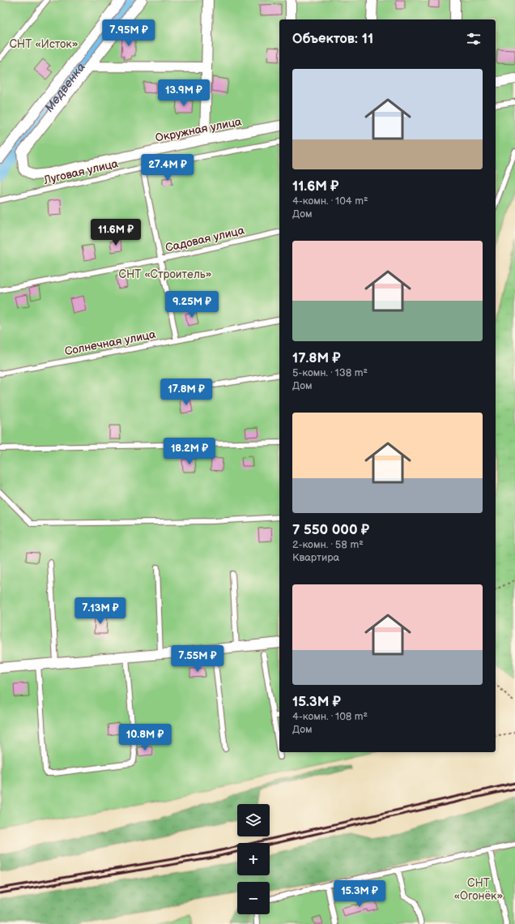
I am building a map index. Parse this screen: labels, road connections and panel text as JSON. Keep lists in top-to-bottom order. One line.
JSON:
{"streets":{"street":["Окружная улица"],"lane":["Луговая улица","Садовая улица","Солнечная улица"]},"water":["Медвенка"],"parks":["СНТ «Исток»","СНТ «Строитель»","СНТ «Огонёк»"],"page":{"price":["7.95M ₽","13.9M ₽","27.4M ₽","11.6M ₽","9.25M ₽","17.8M ₽","18.2M ₽","7.13M ₽","7.55M ₽","10.8M ₽","15.3M ₽"],"heading":"Объектов: 11","list":[{"name":"11.6M ₽","note":"4-комн. · 104 m² · Дом"},{"name":"17.8M ₽","note":"5-комн. · 138 m² · Дом"},{"name":"7 550 000 ₽","note":"2-комн. · 58 m² · Квартира"},{"name":"15.3M ₽","note":"4-комн. · 108 m² · Дом"}],"map_buttons":["+","−"]}}
